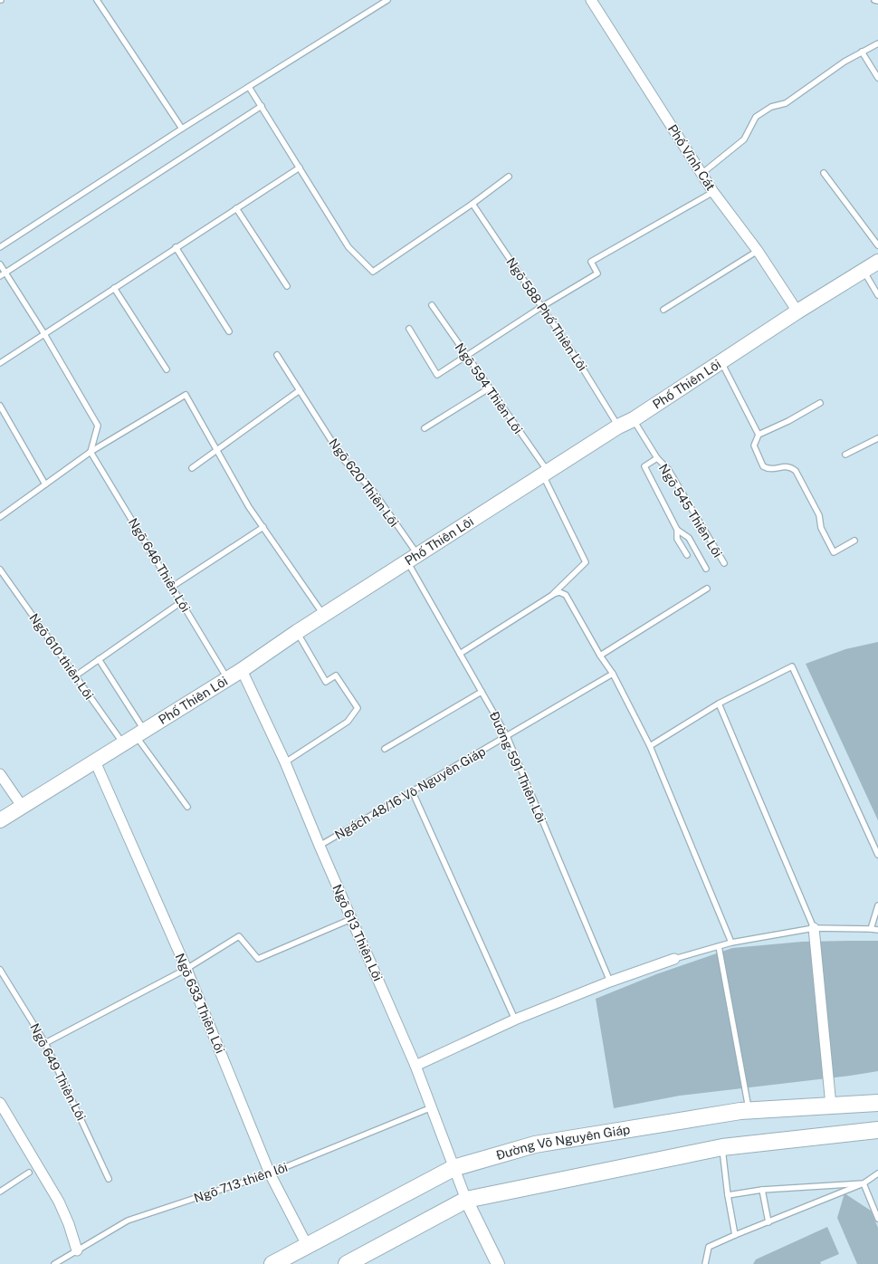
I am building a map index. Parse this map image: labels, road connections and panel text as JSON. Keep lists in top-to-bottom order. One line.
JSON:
{"streets":{"main road":["Phố Thiên Lôi","Đường Võ Nguyên Giáp"],"street":["Phố Vĩnh Cát","Ngõ 613 Thiên Lôi","Ngõ 633 Thiên Lôi"],"lane":["Ngõ 588 Phố Thiên Lôi","Ngõ 594 Thiên Lôi","Ngõ 620 Thiên Lôi","Ngõ 545 Thiên Lôi","Ngõ 646 Thiên Lôi","Ngõ 610 thiên Lôi","Đường 591 Thiên Lôi","Ngách 48/16 Vô Nguyên Giáp","Ngõ 649 Thiên Lôi","Ngõ 713 thiên lôi"]},"crossings":[["Phố Vĩnh Cát","Phố Thiên Lôi"],["Ngõ 588 Phố Thiên Lôi","Phố Thiên Lôi"],["Phố Thiên Lôi","Ngõ 594 Thiên Lôi"],["Phố Thiên Lôi","Ngõ 620 Thiên Lôi"],["Phố Thiên Lôi","Ngõ 545 Thiên Lôi"],["Phố Thiên Lôi","Ngõ 646 Thiên Lôi"],["Phố Thiên Lôi","Ngõ 610 thiên Lôi"],["Phố Thiên Lôi","Đường 591 Thiên Lôi"],["Phố Thiên Lôi","Ngõ 613 Thiên Lôi"],["Phố Thiên Lôi","Ngõ 633 Thiên Lôi"],["Ngõ 620 Thiên Lôi","Đường 591 Thiên Lôi"],["Đường 591 Thiên Lôi","Ngách 48/16 Vô Nguyên Giáp"],["Ngách 48/16 Vô Nguyên Giáp","Ngõ 613 Thiên Lôi"],["Ngõ 613 Thiên Lôi","Đường Võ Nguyên Giáp"],["Ngõ 613 Thiên Lôi","Ngõ 713 thiên lôi"],["Ngõ 633 Thiên Lôi","Đường Võ Nguyên Giáp"],["Ngõ 633 Thiên Lôi","Ngõ 713 thiên lôi"]]}
